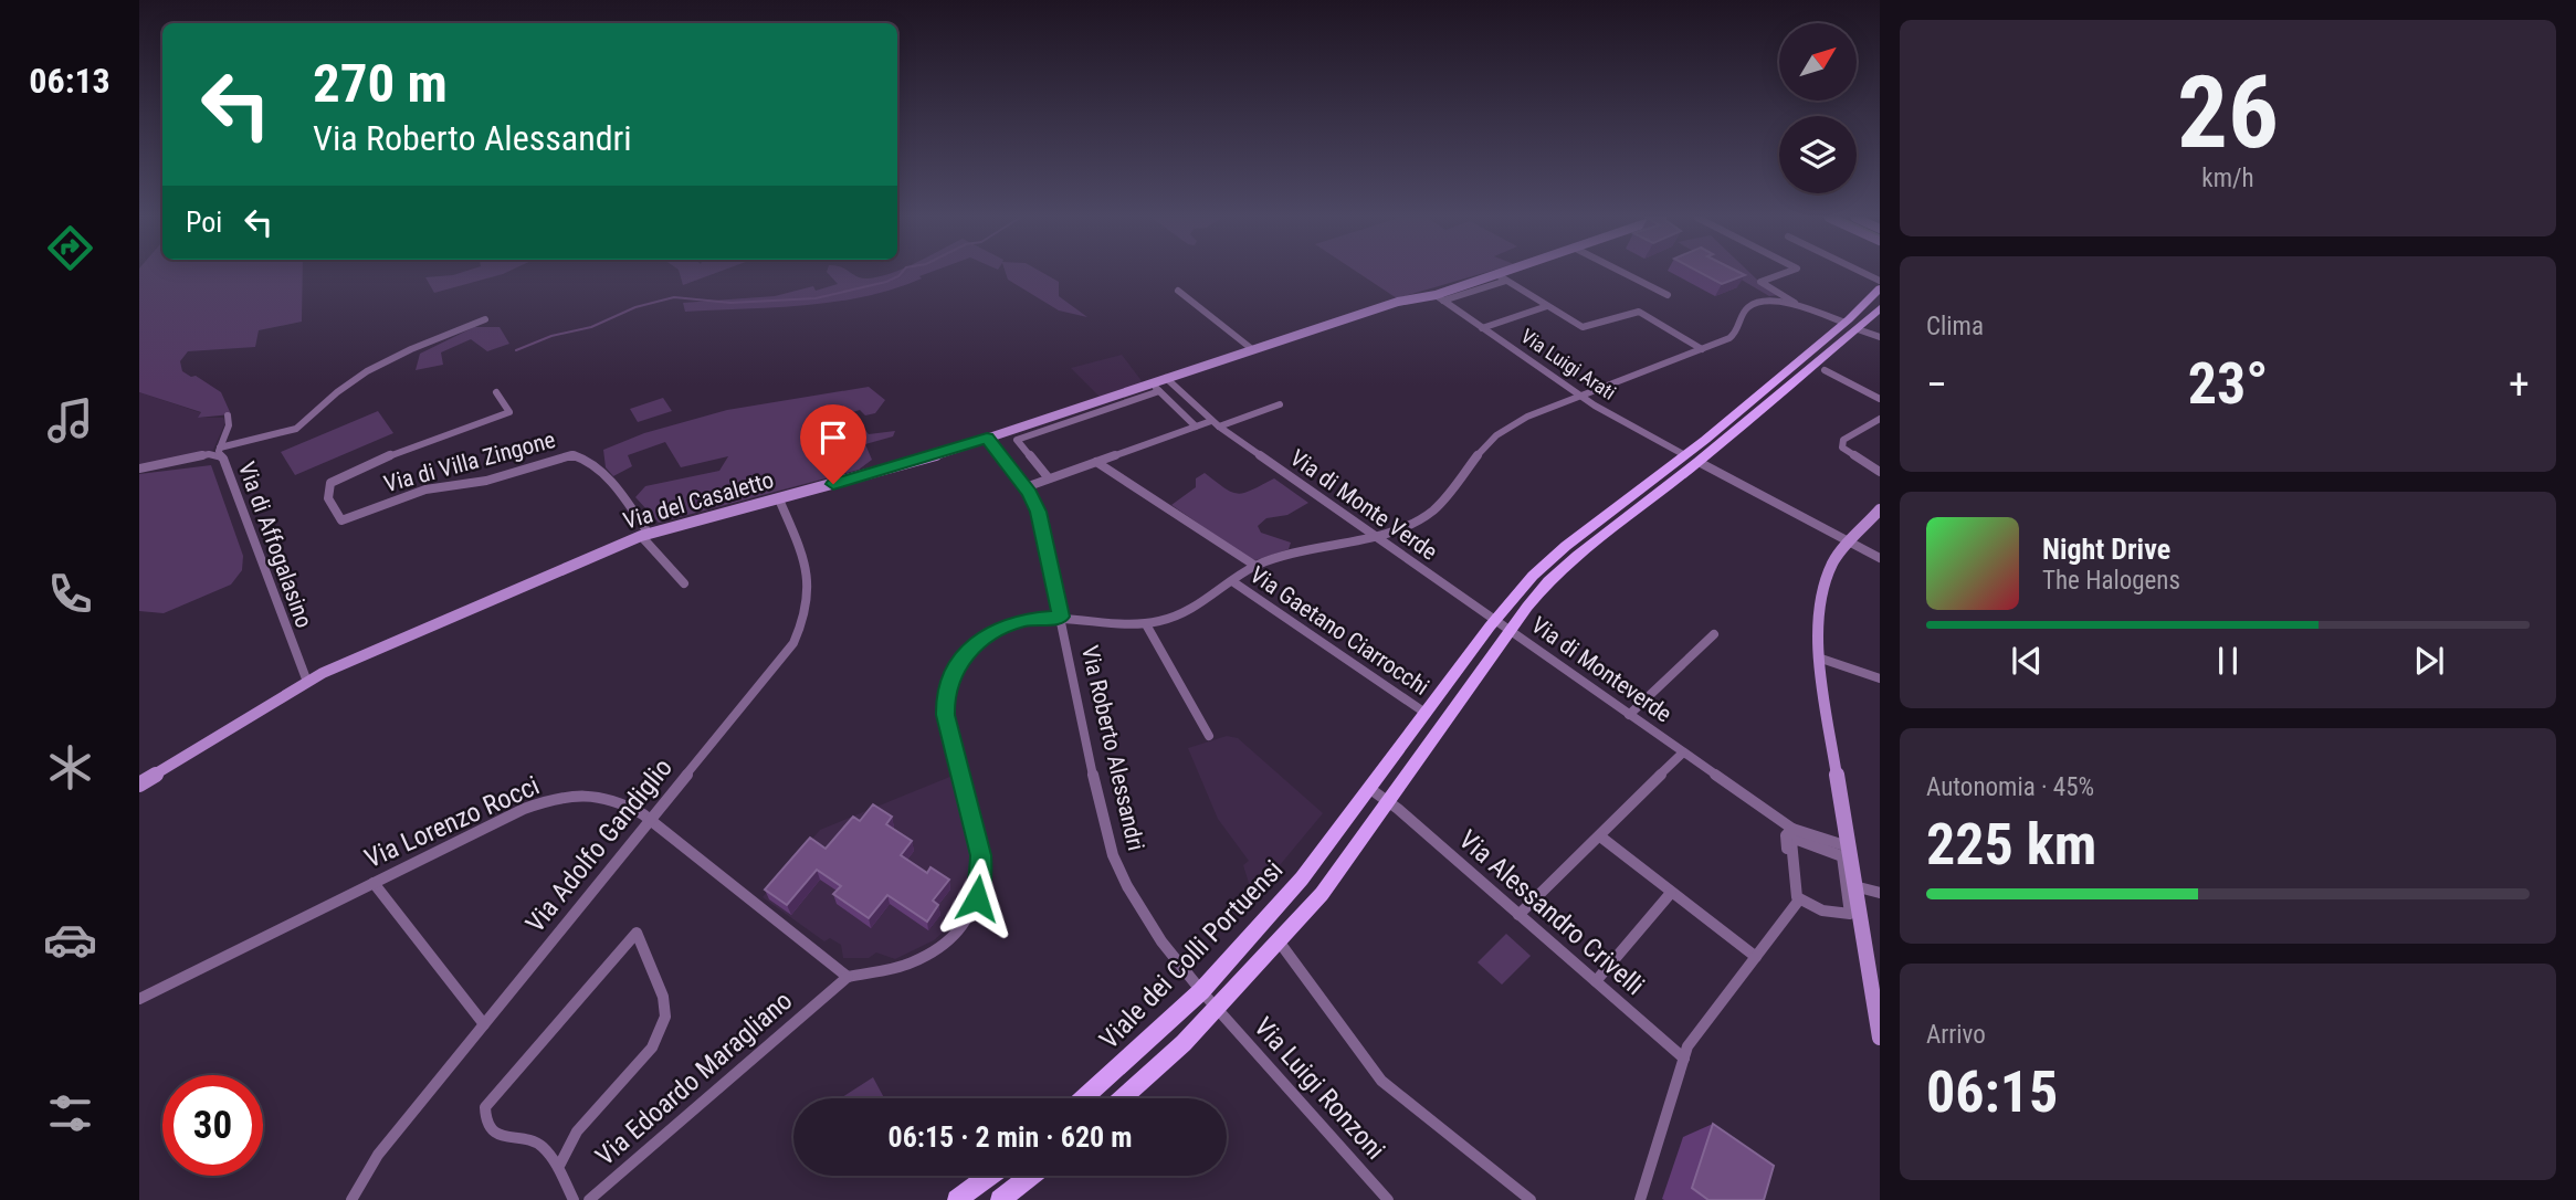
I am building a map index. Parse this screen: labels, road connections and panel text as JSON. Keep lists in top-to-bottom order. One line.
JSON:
{"streets":{"main road":["Viale dei Colli Portuensi"],"street":["Via Luigi Arati","Via di Villa Zingone","Via del Casaletto","Via di Monte Verde","Via di Affogalasino","Via Gaetano Ciarrocchi","Via di Monteverde","Via Roberto Alessandri","Via Lorenzo Rocci","Via Adolfo Gandiglio","Via Alessandro Crivelli","Via Edoardo Maragliano","Via Luigi Ronzoni"]},"crossings":[["Via Luigi Arati","Via del Casaletto"],["Via Luigi Arati","Viale dei Colli Portuensi"],["Via di Villa Zingone","Via del Casaletto"],["Via del Casaletto","Via di Monte Verde"],["Via del Casaletto","Via di Affogalasino"],["Via del Casaletto","Via Roberto Alessandri"],["Via del Casaletto","Via Adolfo Gandiglio"],["Via di Monte Verde","Via di Monteverde"],["Via di Monte Verde","Viale dei Colli Portuensi"],["Via Gaetano Ciarrocchi","Viale dei Colli Portuensi"],["Via di Monteverde","Viale dei Colli Portuensi"],["Via Roberto Alessandri","Viale dei Colli Portuensi"],["Via Roberto Alessandri","Via Luigi Ronzoni"],["Via Lorenzo Rocci","Via Adolfo Gandiglio"],["Via Lorenzo Rocci","Via Edoardo Maragliano"],["Via Alessandro Crivelli","Viale dei Colli Portuensi"],["Viale dei Colli Portuensi","Via Luigi Ronzoni"]],"north":"top right","page":{"tabs":"06:13","tile":[["26","km/h"],"Clima",["Autonomia · 45%","225 km"],["Arrivo","06:15"]],"turn":["270 m","Via Roberto Alessandri"],"then":"Poi","heat":["−","23°","+"],"song":["Night Drive","The Halogens"],"limit":"30","trip":"06:15 · 2 min · 620 m"}}
